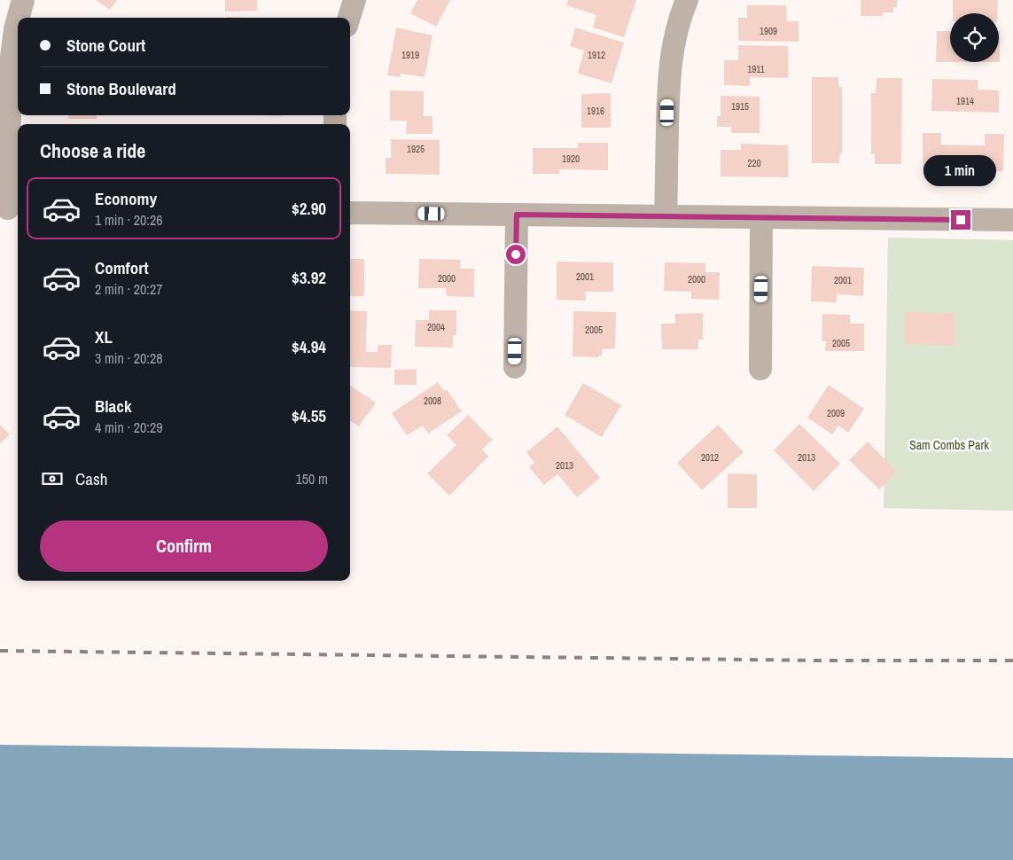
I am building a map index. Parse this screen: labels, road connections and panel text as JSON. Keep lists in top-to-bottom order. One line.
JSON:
{"parks":["Sam Combs Park"],"house_numbers":["1909","1919","1912","1911","1914","1915","1916","1925","1920","220","2001","2000","2000","2001","2004","2005","2005","2008","2009","2012","2013","2013"],"page":{"banner":["Stone Court","Stone Boulevard"],"heading":"Choose a ride","bubble":"1 min","list":[{"name":"Economy","note":"1 min · 20:26","value":"$2.90"},{"name":"Comfort","note":"2 min · 20:27","value":"$3.92"},{"name":"XL","note":"3 min · 20:28","value":"$4.94"},{"name":"Black","note":"4 min · 20:29","value":"$4.55"}],"pay":["Cash","150 m"],"buttons":"Confirm"}}
